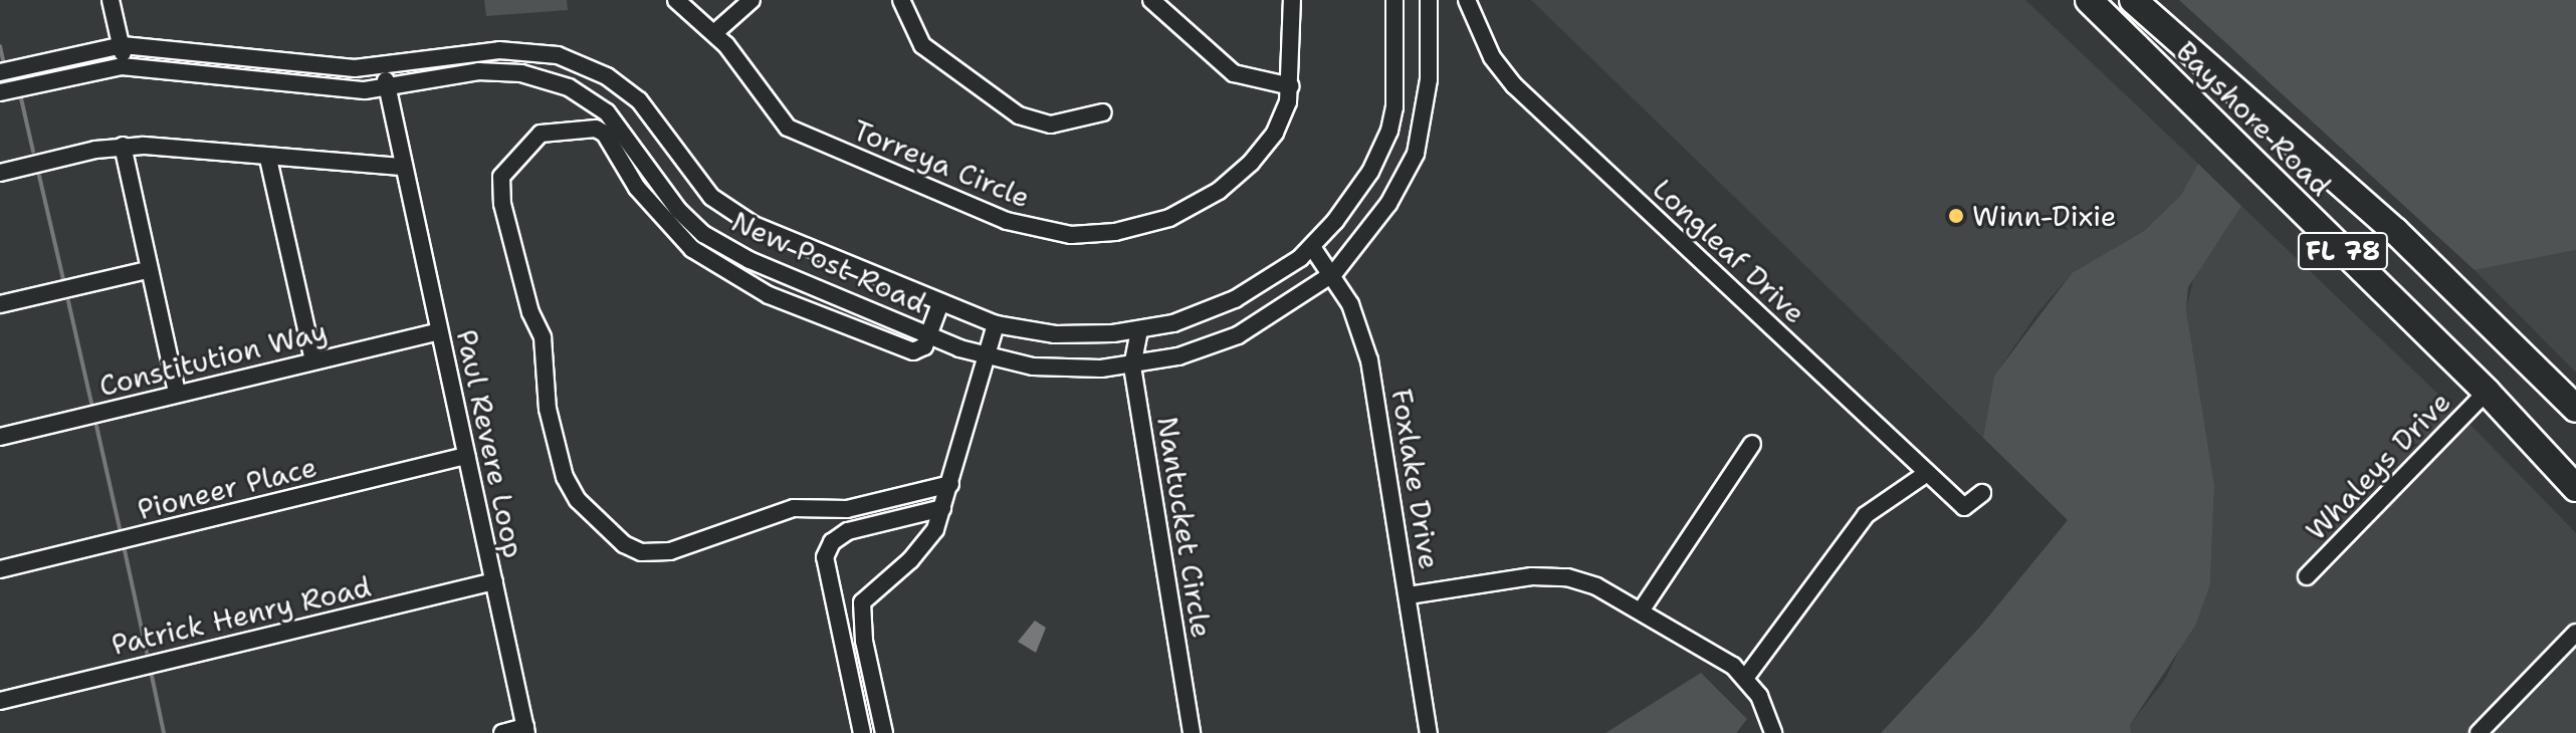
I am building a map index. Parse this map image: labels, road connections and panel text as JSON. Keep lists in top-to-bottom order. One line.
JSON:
{"streets":{"main road":["Bayshore Road","FL 78"],"street":["Torreya Circle","Longleaf Drive","New Post Road","Constitution Way","Paul Revere Loop","Whaleys Drive","Foxlake Drive","Pioneer Place","Nantucket Circle","Patrick Henry Road"]},"crossings":[["Bayshore Road","Whaleys Drive"],["New Post Road","Paul Revere Loop"],["New Post Road","Foxlake Drive"],["New Post Road","Nantucket Circle"],["Constitution Way","Paul Revere Loop"],["Paul Revere Loop","Pioneer Place"],["Paul Revere Loop","Patrick Henry Road"]],"places":["Winn-Dixie"]}
